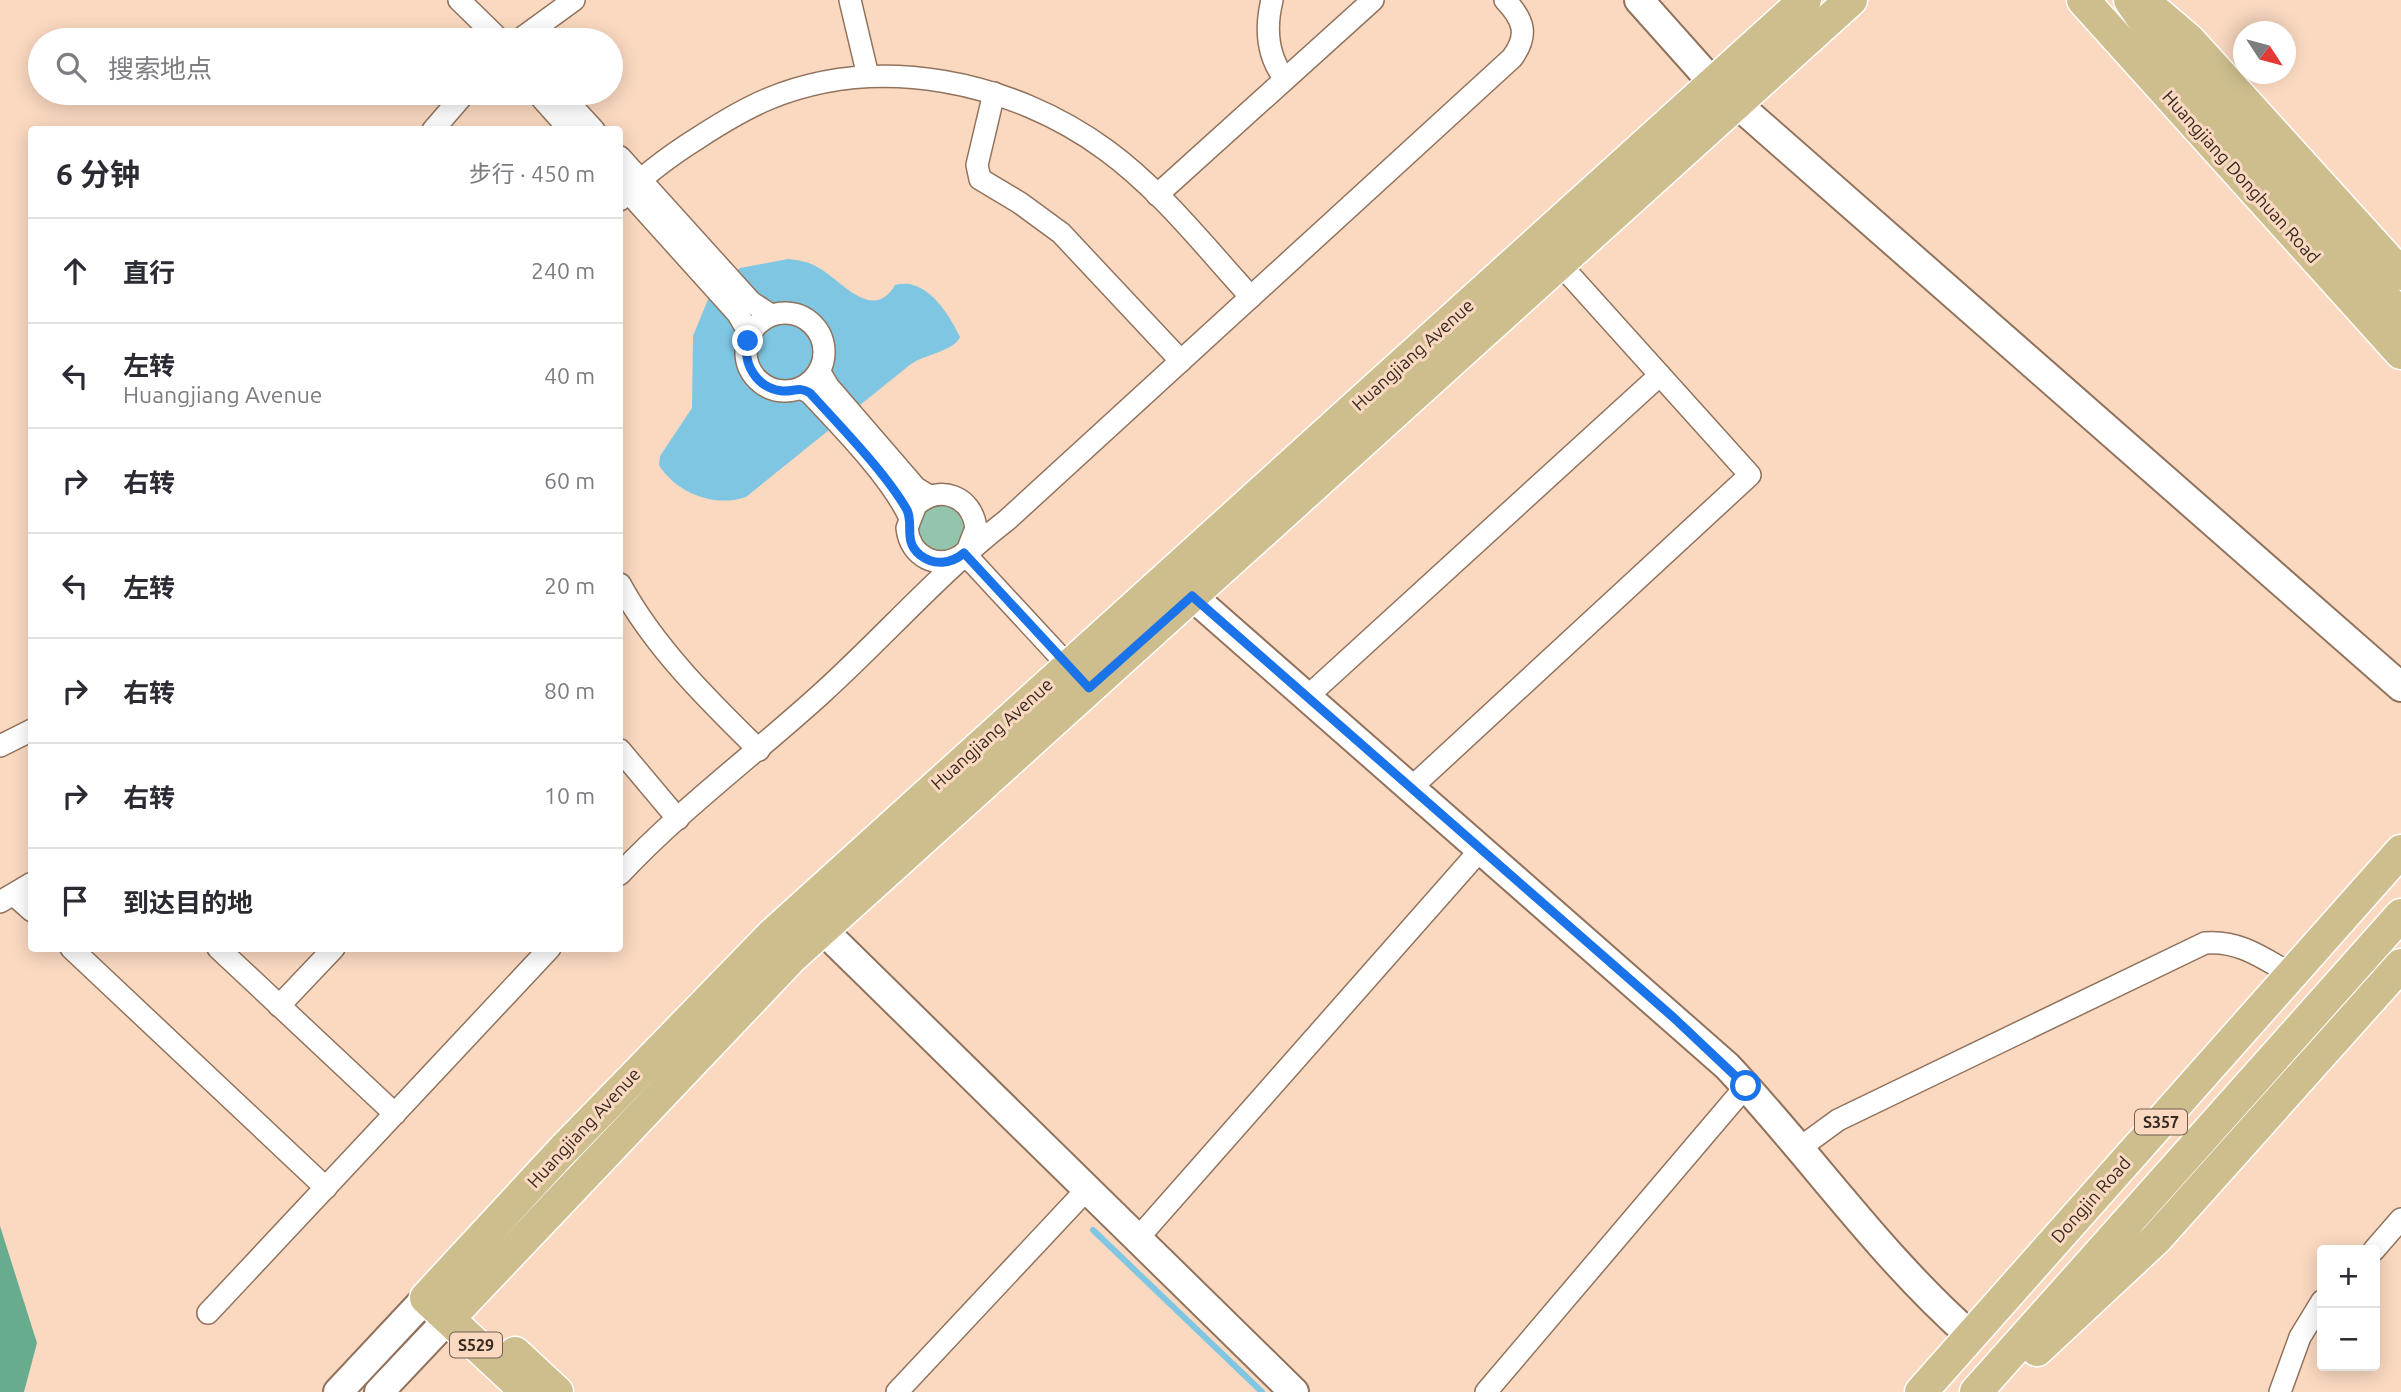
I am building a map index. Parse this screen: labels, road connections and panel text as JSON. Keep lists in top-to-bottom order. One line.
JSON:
{"streets":{"main road":["Huangjiang Donghuan Road","Huangjiang Avenue","S357","Dongjin Road","S529"]},"crossings":[["Huangjiang Avenue","S529"]],"north":"bottom right","page":{"search":"搜索地点","heading":["6 分钟","步行 · 450 m"],"list":[["直行","240 m"],["左转","Huangjiang Avenue","40 m"],["右转","60 m"],["左转","20 m"],["右转","80 m"],["右转","10 m"],"到达目的地"],"map_buttons":["+","−"]}}
